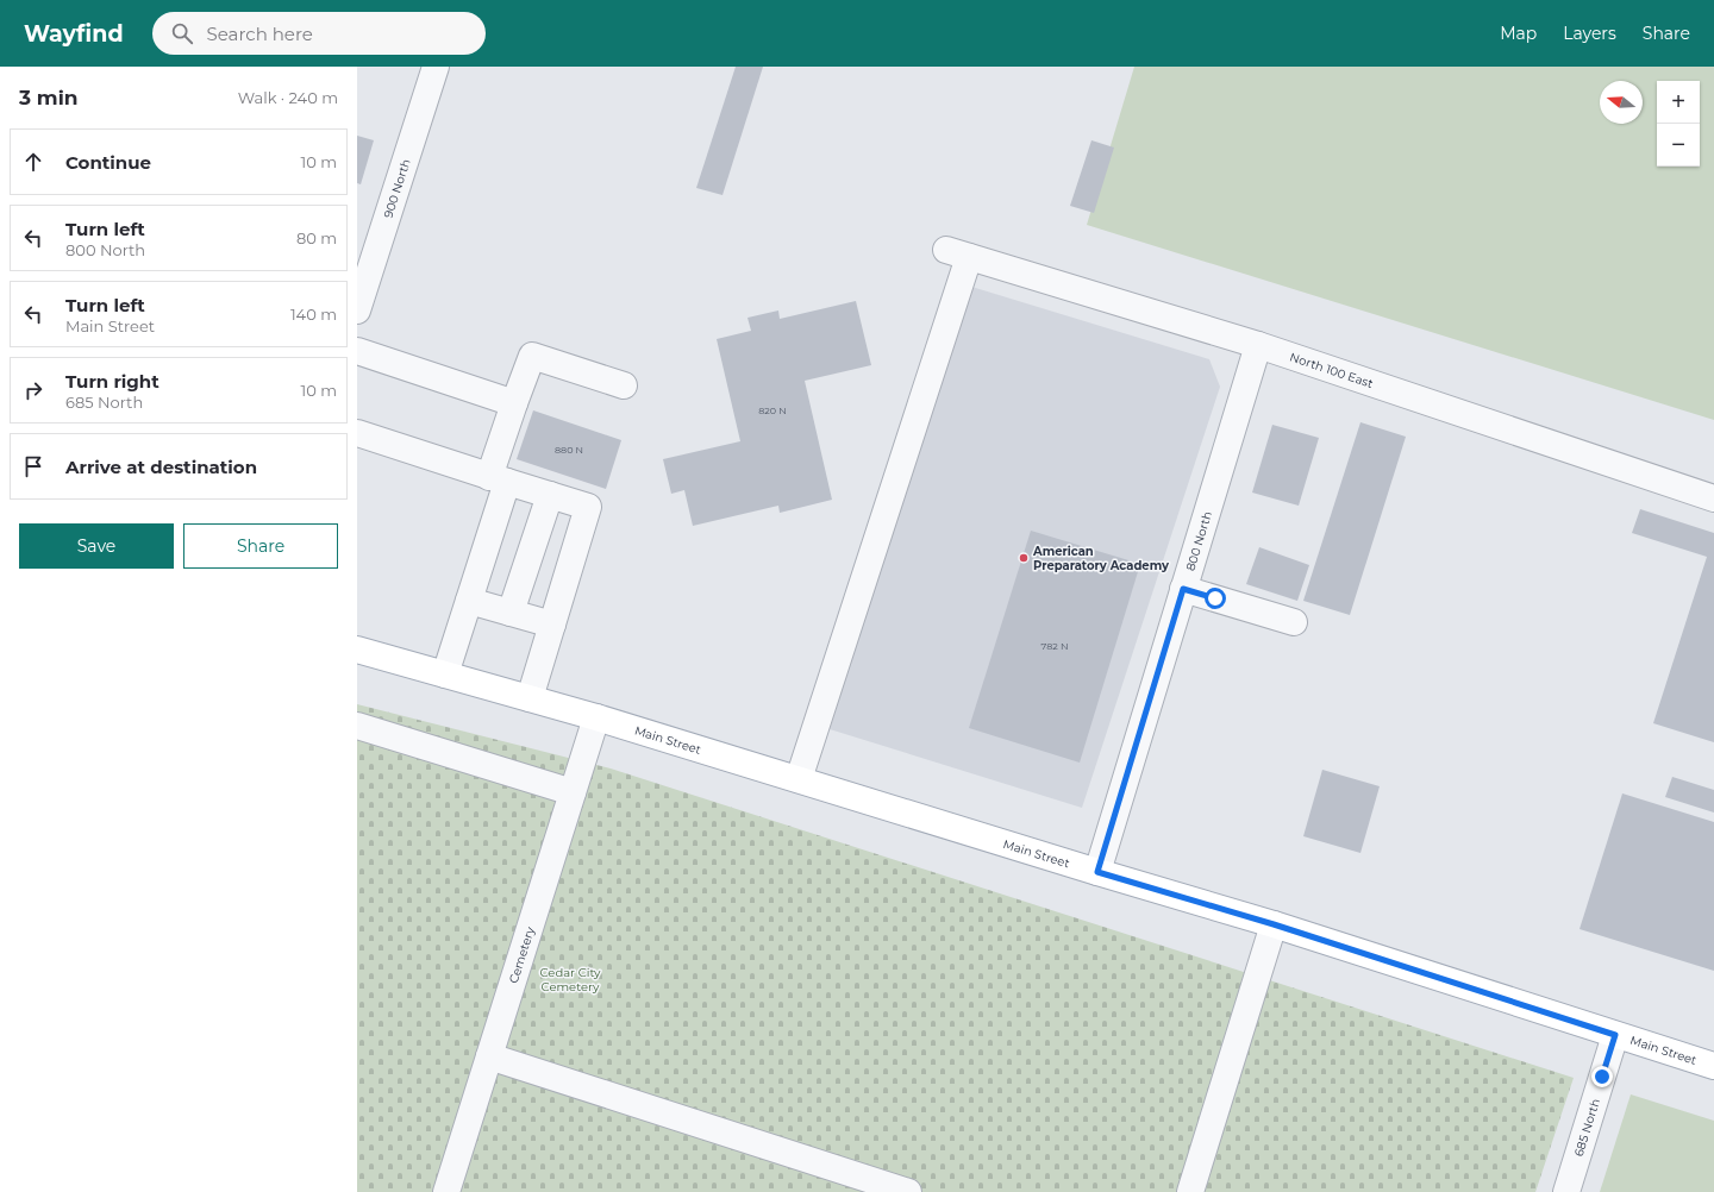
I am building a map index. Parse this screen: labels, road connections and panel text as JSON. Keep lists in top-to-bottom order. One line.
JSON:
{"streets":{"main road":["Main Street"],"street":["900 North","North 100 East","800 North","Cemetery","685 North"]},"crossings":[["North 100 East","800 North"],["North 100 East","Main Street"],["800 North","Main Street"],["Main Street","Cemetery"],["Main Street","685 North"]],"parks":["Cedar City Cemetery"],"places":["American Preparatory Academy"],"house_numbers":["820 N","880 N","782 N"],"north":"left","page":{"header":"Wayfind","search":"Search here","nav":["Map","Layers","Share"],"heading":["3 min","Walk · 240 m"],"map_buttons":["+","−"],"list":[["Continue","10 m"],["Turn left","800 North","80 m"],["Turn left","Main Street","140 m"],["Turn right","685 North","10 m"],"Arrive at destination"],"buttons":["Save","Share"]}}
